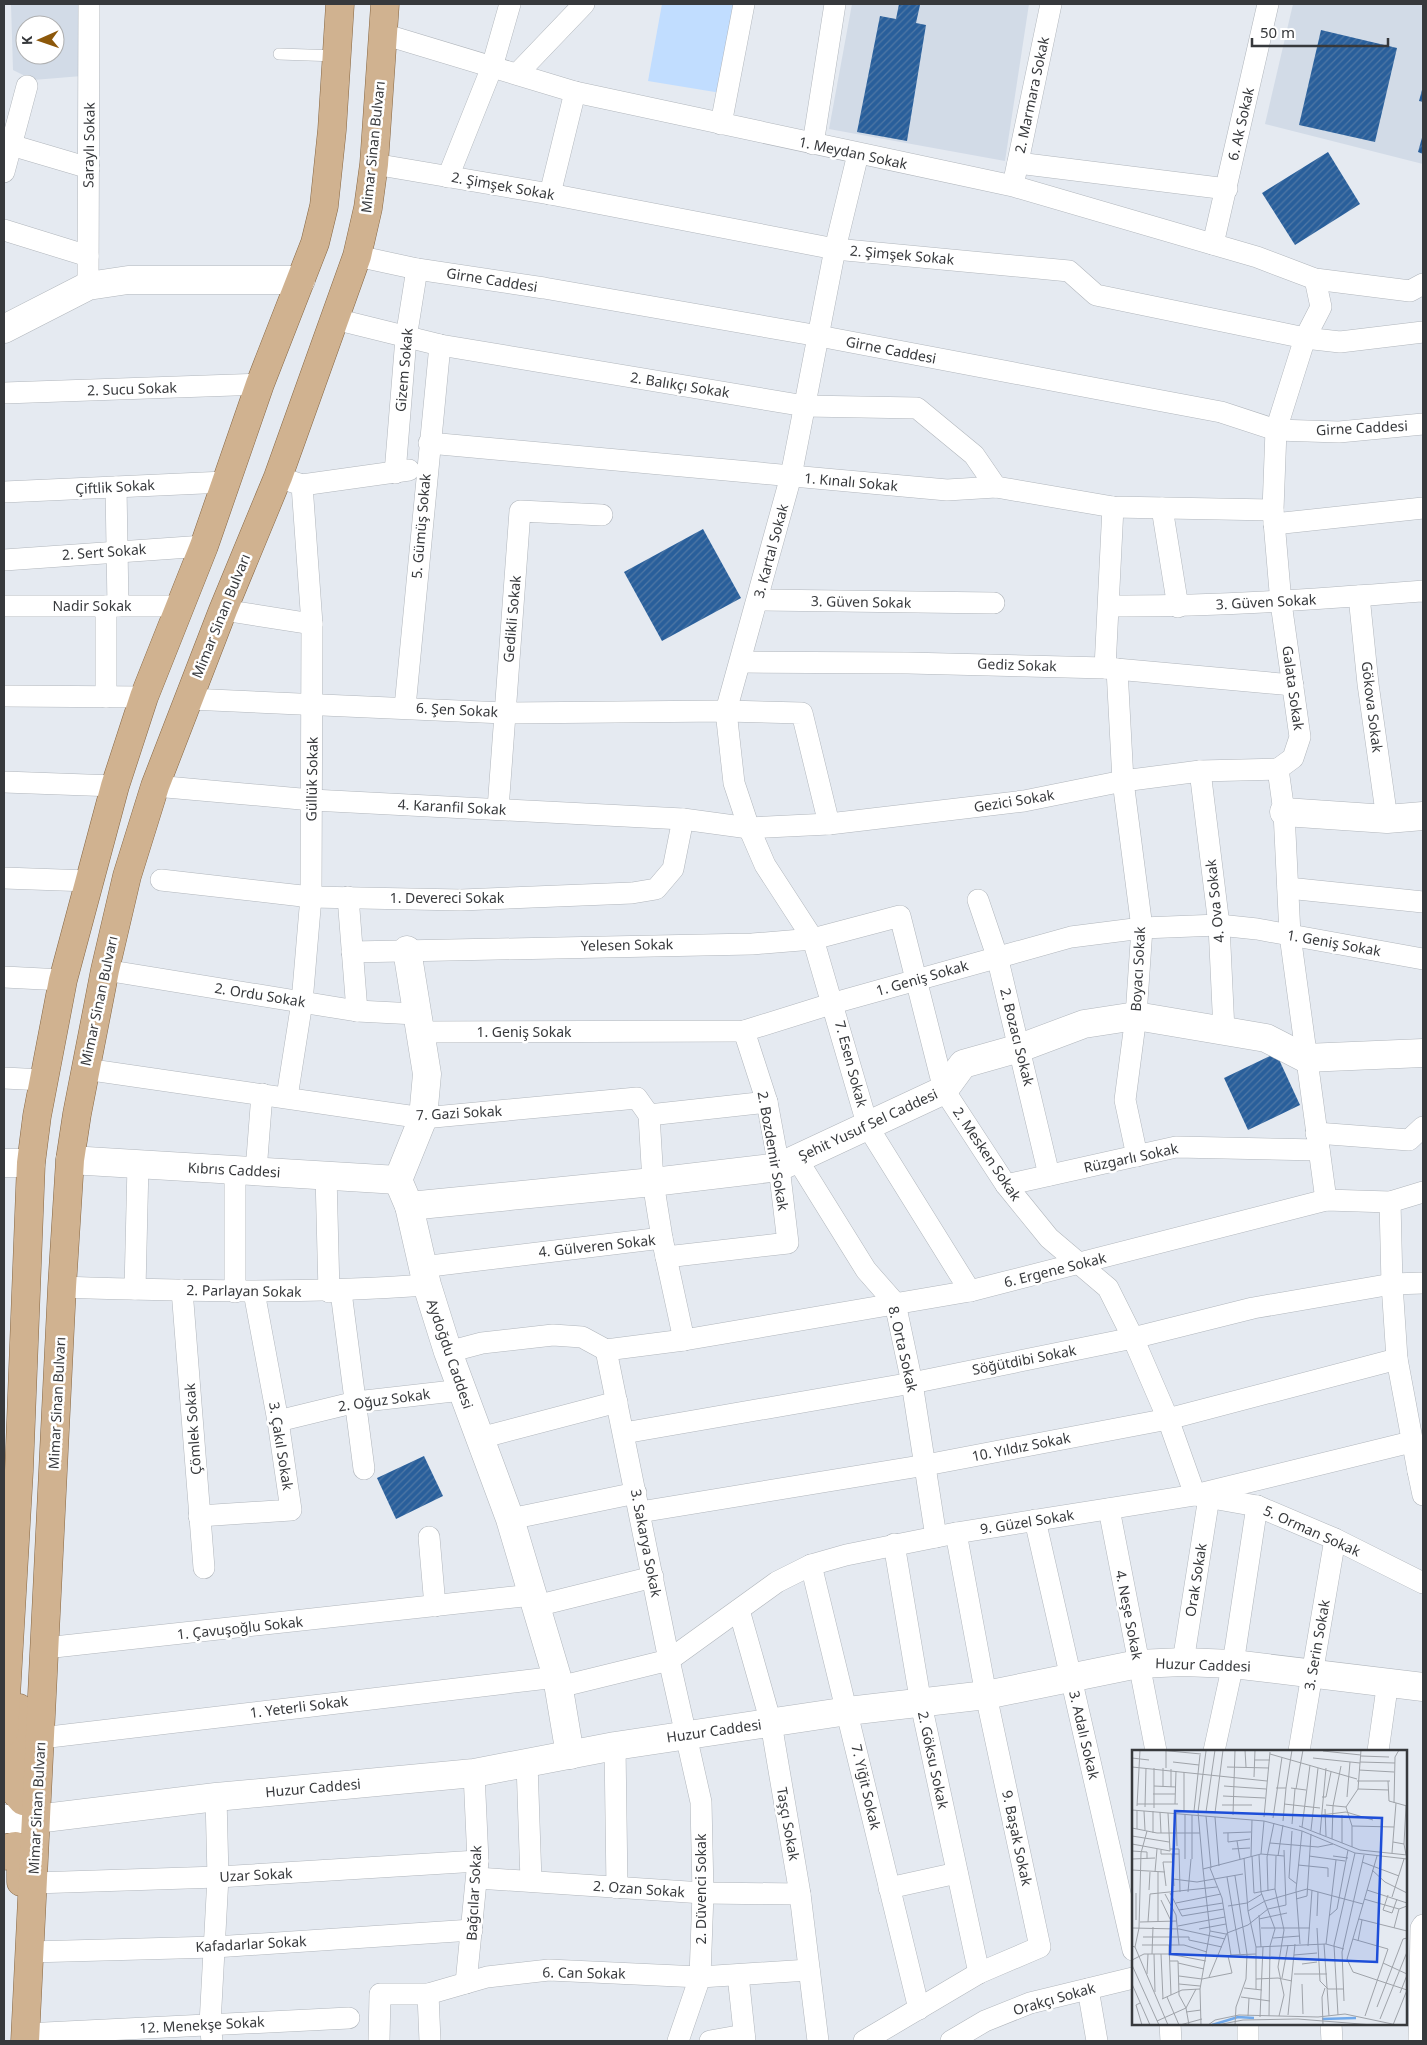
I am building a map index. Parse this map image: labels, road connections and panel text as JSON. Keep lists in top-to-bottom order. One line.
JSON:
{"streets":{"main road":["Mimar Sinan Bulvarı","Şehit Yusuf Sel Caddesi","Kıbrıs Caddesi","Aydoğdu Caddesi","Huzur Caddesi"],"street":["2. Marmara Sokak","6. Ak Sokak","Saraylı Sokak","1. Meydan Sokak","2. Şimşek Sokak","Girne Caddesi","Gizem Sokak","2. Balıkçı Sokak","2. Sucu Sokak","1. Kınalı Sokak","Çiftlik Sokak","5. Gümüş Sokak","3. Kartal Sokak","2. Sert Sokak","3. Güven Sokak","Nadir Sokak","Gedikli Sokak","Gediz Sokak","Galata Sokak","Gökova Sokak","6. Şen Sokak","Güllük Sokak","Gezici Sokak","4. Karanfil Sokak","1. Devereci Sokak","4. Ova Sokak","1. Geniş Sokak","Yelesen Sokak","Boyacı Sokak","2. Ordu Sokak","2. Bozacı Sokak","7. Esen Sokak","7. Gazi Sokak","2. Bozdemir Sokak","2. Mesken Sokak","Rüzgarlı Sokak","4. Gülveren Sokak","6. Ergene Sokak","2. Parlayan Sokak","8. Orta Sokak","Söğütdibi Sokak","2. Oğuz Sokak","Çömlek Sokak","3. Çakıl Sokak","10. Yıldız Sokak","9. Güzel Sokak","5. Orman Sokak","3. Sakarya Sokak","Orak Sokak","4. Neşe Sokak","1. Çavuşoğlu Sokak","3. Serin Sokak","1. Yeterli Sokak","3. Adalı Sokak","2. Göksu Sokak","7. Yiğit Sokak","Taşçı Sokak","9. Başak Sokak","Uzar Sokak","2. Ozan Sokak","2. Düvenci Sokak","Bağcılar Sokak","Kafadarlar Sokak","6. Can Sokak","Orakçı Sokak","12. Menekşe Sokak"]},"crossings":[["2. Marmara Sokak","1. Meydan Sokak"],["6. Ak Sokak","1. Meydan Sokak"],["Mimar Sinan Bulvarı","1. Meydan Sokak"],["Mimar Sinan Bulvarı","2. Şimşek Sokak"],["Mimar Sinan Bulvarı","Girne Caddesi"],["Mimar Sinan Bulvarı","2. Balıkçı Sokak"],["Mimar Sinan Bulvarı","6. Şen Sokak"],["Mimar Sinan Bulvarı","Güllük Sokak"],["Mimar Sinan Bulvarı","4. Karanfil Sokak"],["Mimar Sinan Bulvarı","2. Ordu Sokak"],["Mimar Sinan Bulvarı","7. Gazi Sokak"],["Mimar Sinan Bulvarı","Kıbrıs Caddesi"],["Mimar Sinan Bulvarı","2. Parlayan Sokak"],["Mimar Sinan Bulvarı","1. Çavuşoğlu Sokak"],["Mimar Sinan Bulvarı","Huzur Caddesi"],["Mimar Sinan Bulvarı","1. Yeterli Sokak"],["Mimar Sinan Bulvarı","Uzar Sokak"],["Mimar Sinan Bulvarı","Kafadarlar Sokak"],["Mimar Sinan Bulvarı","12. Menekşe Sokak"],["1. Meydan Sokak","3. Kartal Sokak"],["1. Meydan Sokak","Galata Sokak"],["2. Şimşek Sokak","3. Kartal Sokak"],["2. Şimşek Sokak","Galata Sokak"],["Girne Caddesi","Gizem Sokak"],["Girne Caddesi","3. Kartal Sokak"],["Girne Caddesi","Galata Sokak"],["Gizem Sokak","2. Balıkçı Sokak"],["2. Balıkçı Sokak","1. Kınalı Sokak"],["2. Balıkçı Sokak","5. Gümüş Sokak"],["2. Balıkçı Sokak","3. Kartal Sokak"],["1. Kınalı Sokak","5. Gümüş Sokak"],["1. Kınalı Sokak","3. Kartal Sokak"],["1. Kınalı Sokak","Galata Sokak"],["1. Kınalı Sokak","Boyacı Sokak"],["5. Gümüş Sokak","6. Şen Sokak"],["3. Kartal Sokak","3. Güven Sokak"],["3. Kartal Sokak","Gediz Sokak"],["3. Kartal Sokak","6. Şen Sokak"],["3. Kartal Sokak","Gezici Sokak"],["3. Kartal Sokak","4. Karanfil Sokak"],["3. Kartal Sokak","7. Esen Sokak"],["3. Güven Sokak","Galata Sokak"],["3. Güven Sokak","Gökova Sokak"],["3. Güven Sokak","Boyacı Sokak"],["Gedikli Sokak","6. Şen Sokak"],["Gedikli Sokak","4. Karanfil Sokak"],["Gediz Sokak","Galata Sokak"],["Gediz Sokak","Boyacı Sokak"],["Galata Sokak","Gezici Sokak"],["6. Şen Sokak","Güllük Sokak"],["6. Şen Sokak","Gezici Sokak"],["Güllük Sokak","4. Karanfil Sokak"],["Güllük Sokak","1. Devereci Sokak"],["Güllük Sokak","2. Ordu Sokak"],["Güllük Sokak","7. Gazi Sokak"],["Gezici Sokak","4. Karanfil Sokak"],["Gezici Sokak","4. Ova Sokak"],["Gezici Sokak","Boyacı Sokak"],["Gezici Sokak","7. Esen Sokak"],["4. Karanfil Sokak","1. Devereci Sokak"],["4. Karanfil Sokak","7. Esen Sokak"],["4. Ova Sokak","1. Geniş Sokak"],["4. Ova Sokak","Şehit Yusuf Sel Caddesi"],["1. Geniş Sokak","Boyacı Sokak"],["1. Geniş Sokak","2. Ordu Sokak"],["1. Geniş Sokak","2. Bozacı Sokak"],["1. Geniş Sokak","7. Esen Sokak"],["1. Geniş Sokak","2. Bozdemir Sokak"],["1. Geniş Sokak","2. Mesken Sokak"],["Yelesen Sokak","7. Esen Sokak"],["Yelesen Sokak","2. Mesken Sokak"],["Boyacı Sokak","Şehit Yusuf Sel Caddesi"],["Boyacı Sokak","Rüzgarlı Sokak"],["2. Bozacı Sokak","Şehit Yusuf Sel Caddesi"],["2. Bozacı Sokak","Rüzgarlı Sokak"],["7. Esen Sokak","Şehit Yusuf Sel Caddesi"],["7. Esen Sokak","6. Ergene Sokak"],["7. Gazi Sokak","3. Çakıl Sokak"],["Şehit Yusuf Sel Caddesi","2. Bozdemir Sokak"],["Şehit Yusuf Sel Caddesi","2. Mesken Sokak"],["Şehit Yusuf Sel Caddesi","8. Orta Sokak"],["Şehit Yusuf Sel Caddesi","Aydoğdu Caddesi"],["2. Bozdemir Sokak","4. Gülveren Sokak"],["2. Bozdemir Sokak","8. Orta Sokak"],["2. Mesken Sokak","Rüzgarlı Sokak"],["2. Mesken Sokak","6. Ergene Sokak"],["2. Mesken Sokak","Söğütdibi Sokak"],["2. Mesken Sokak","10. Yıldız Sokak"],["2. Mesken Sokak","9. Güzel Sokak"],["2. Mesken Sokak","5. Orman Sokak"],["2. Mesken Sokak","Orak Sokak"],["Kıbrıs Caddesi","Aydoğdu Caddesi"],["Kıbrıs Caddesi","3. Çakıl Sokak"],["4. Gülveren Sokak","2. Parlayan Sokak"],["4. Gülveren Sokak","Aydoğdu Caddesi"],["6. Ergene Sokak","8. Orta Sokak"],["6. Ergene Sokak","3. Sakarya Sokak"],["2. Parlayan Sokak","Aydoğdu Caddesi"],["2. Parlayan Sokak","Çömlek Sokak"],["2. Parlayan Sokak","3. Çakıl Sokak"],["8. Orta Sokak","Söğütdibi Sokak"],["8. Orta Sokak","10. Yıldız Sokak"],["8. Orta Sokak","9. Güzel Sokak"],["8. Orta Sokak","9. Başak Sokak"],["Aydoğdu Caddesi","2. Oğuz Sokak"],["Aydoğdu Caddesi","10. Yıldız Sokak"],["Aydoğdu Caddesi","1. Çavuşoğlu Sokak"],["Aydoğdu Caddesi","Huzur Caddesi"],["Aydoğdu Caddesi","1. Yeterli Sokak"],["Söğütdibi Sokak","3. Sakarya Sokak"],["2. Oğuz Sokak","3. Çakıl Sokak"],["Çömlek Sokak","3. Çakıl Sokak"],["10. Yıldız Sokak","3. Sakarya Sokak"],["9. Güzel Sokak","5. Orman Sokak"],["9. Güzel Sokak","3. Sakarya Sokak"],["9. Güzel Sokak","Orak Sokak"],["9. Güzel Sokak","4. Neşe Sokak"],["9. Güzel Sokak","1. Yeterli Sokak"],["9. Güzel Sokak","3. Adalı Sokak"],["9. Güzel Sokak","2. Göksu Sokak"],["9. Güzel Sokak","7. Yiğit Sokak"],["9. Güzel Sokak","Taşçı Sokak"],["9. Güzel Sokak","9. Başak Sokak"],["5. Orman Sokak","Orak Sokak"],["5. Orman Sokak","3. Serin Sokak"],["3. Sakarya Sokak","1. Çavuşoğlu Sokak"],["3. Sakarya Sokak","Huzur Caddesi"],["3. Sakarya Sokak","1. Yeterli Sokak"],["3. Sakarya Sokak","2. Düvenci Sokak"],["Orak Sokak","Huzur Caddesi"],["4. Neşe Sokak","Huzur Caddesi"],["3. Serin Sokak","Huzur Caddesi"],["Huzur Caddesi","3. Adalı Sokak"],["Huzur Caddesi","2. Göksu Sokak"],["Huzur Caddesi","7. Yiğit Sokak"],["Huzur Caddesi","Taşçı Sokak"],["Huzur Caddesi","9. Başak Sokak"],["Huzur Caddesi","2. Düvenci Sokak"],["Huzur Caddesi","Bağcılar Sokak"],["2. Göksu Sokak","9. Başak Sokak"],["7. Yiğit Sokak","9. Başak Sokak"],["Taşçı Sokak","2. Ozan Sokak"],["Taşçı Sokak","6. Can Sokak"],["Uzar Sokak","2. Ozan Sokak"],["Uzar Sokak","Bağcılar Sokak"],["2. Ozan Sokak","2. Düvenci Sokak"],["2. Ozan Sokak","Bağcılar Sokak"],["2. Düvenci Sokak","6. Can Sokak"],["Bağcılar Sokak","Kafadarlar Sokak"],["Bağcılar Sokak","6. Can Sokak"]],"scale_bar":"50 m","north":"left"}
